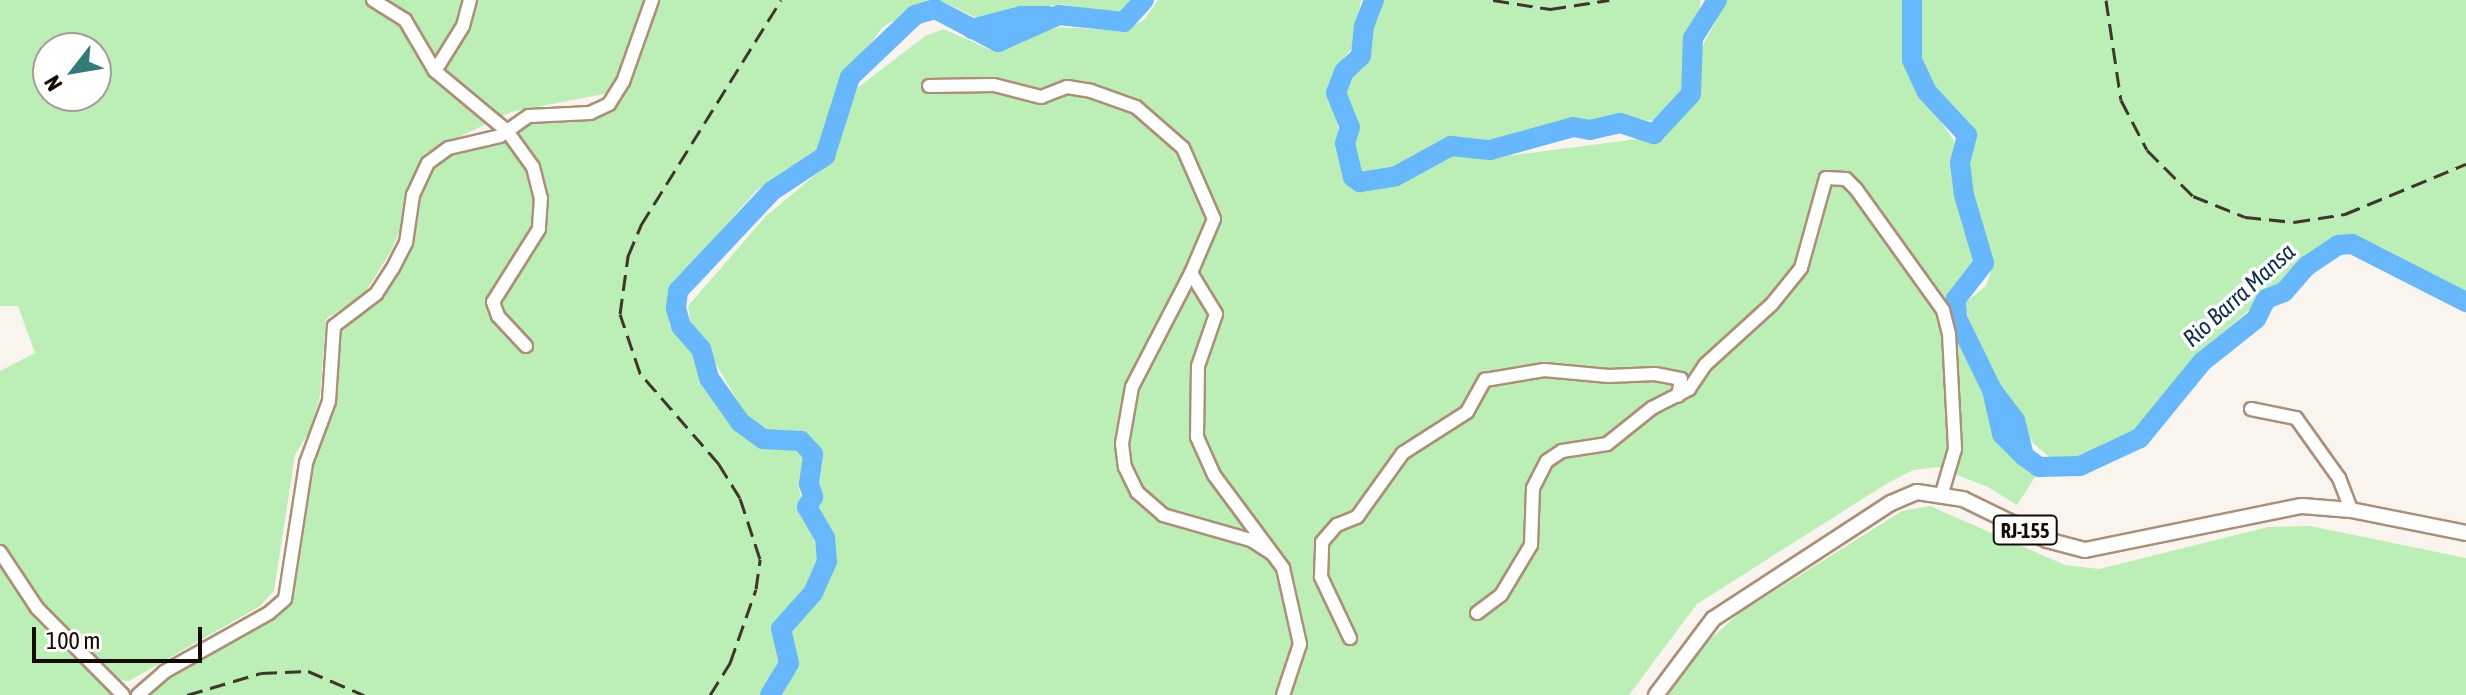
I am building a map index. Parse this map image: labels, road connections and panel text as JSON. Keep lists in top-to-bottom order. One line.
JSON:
{"streets":{"main road":["RJ-155"]},"water":["Rio Barra Mansa"],"scale_bar":"100 m","north":"bottom left"}
